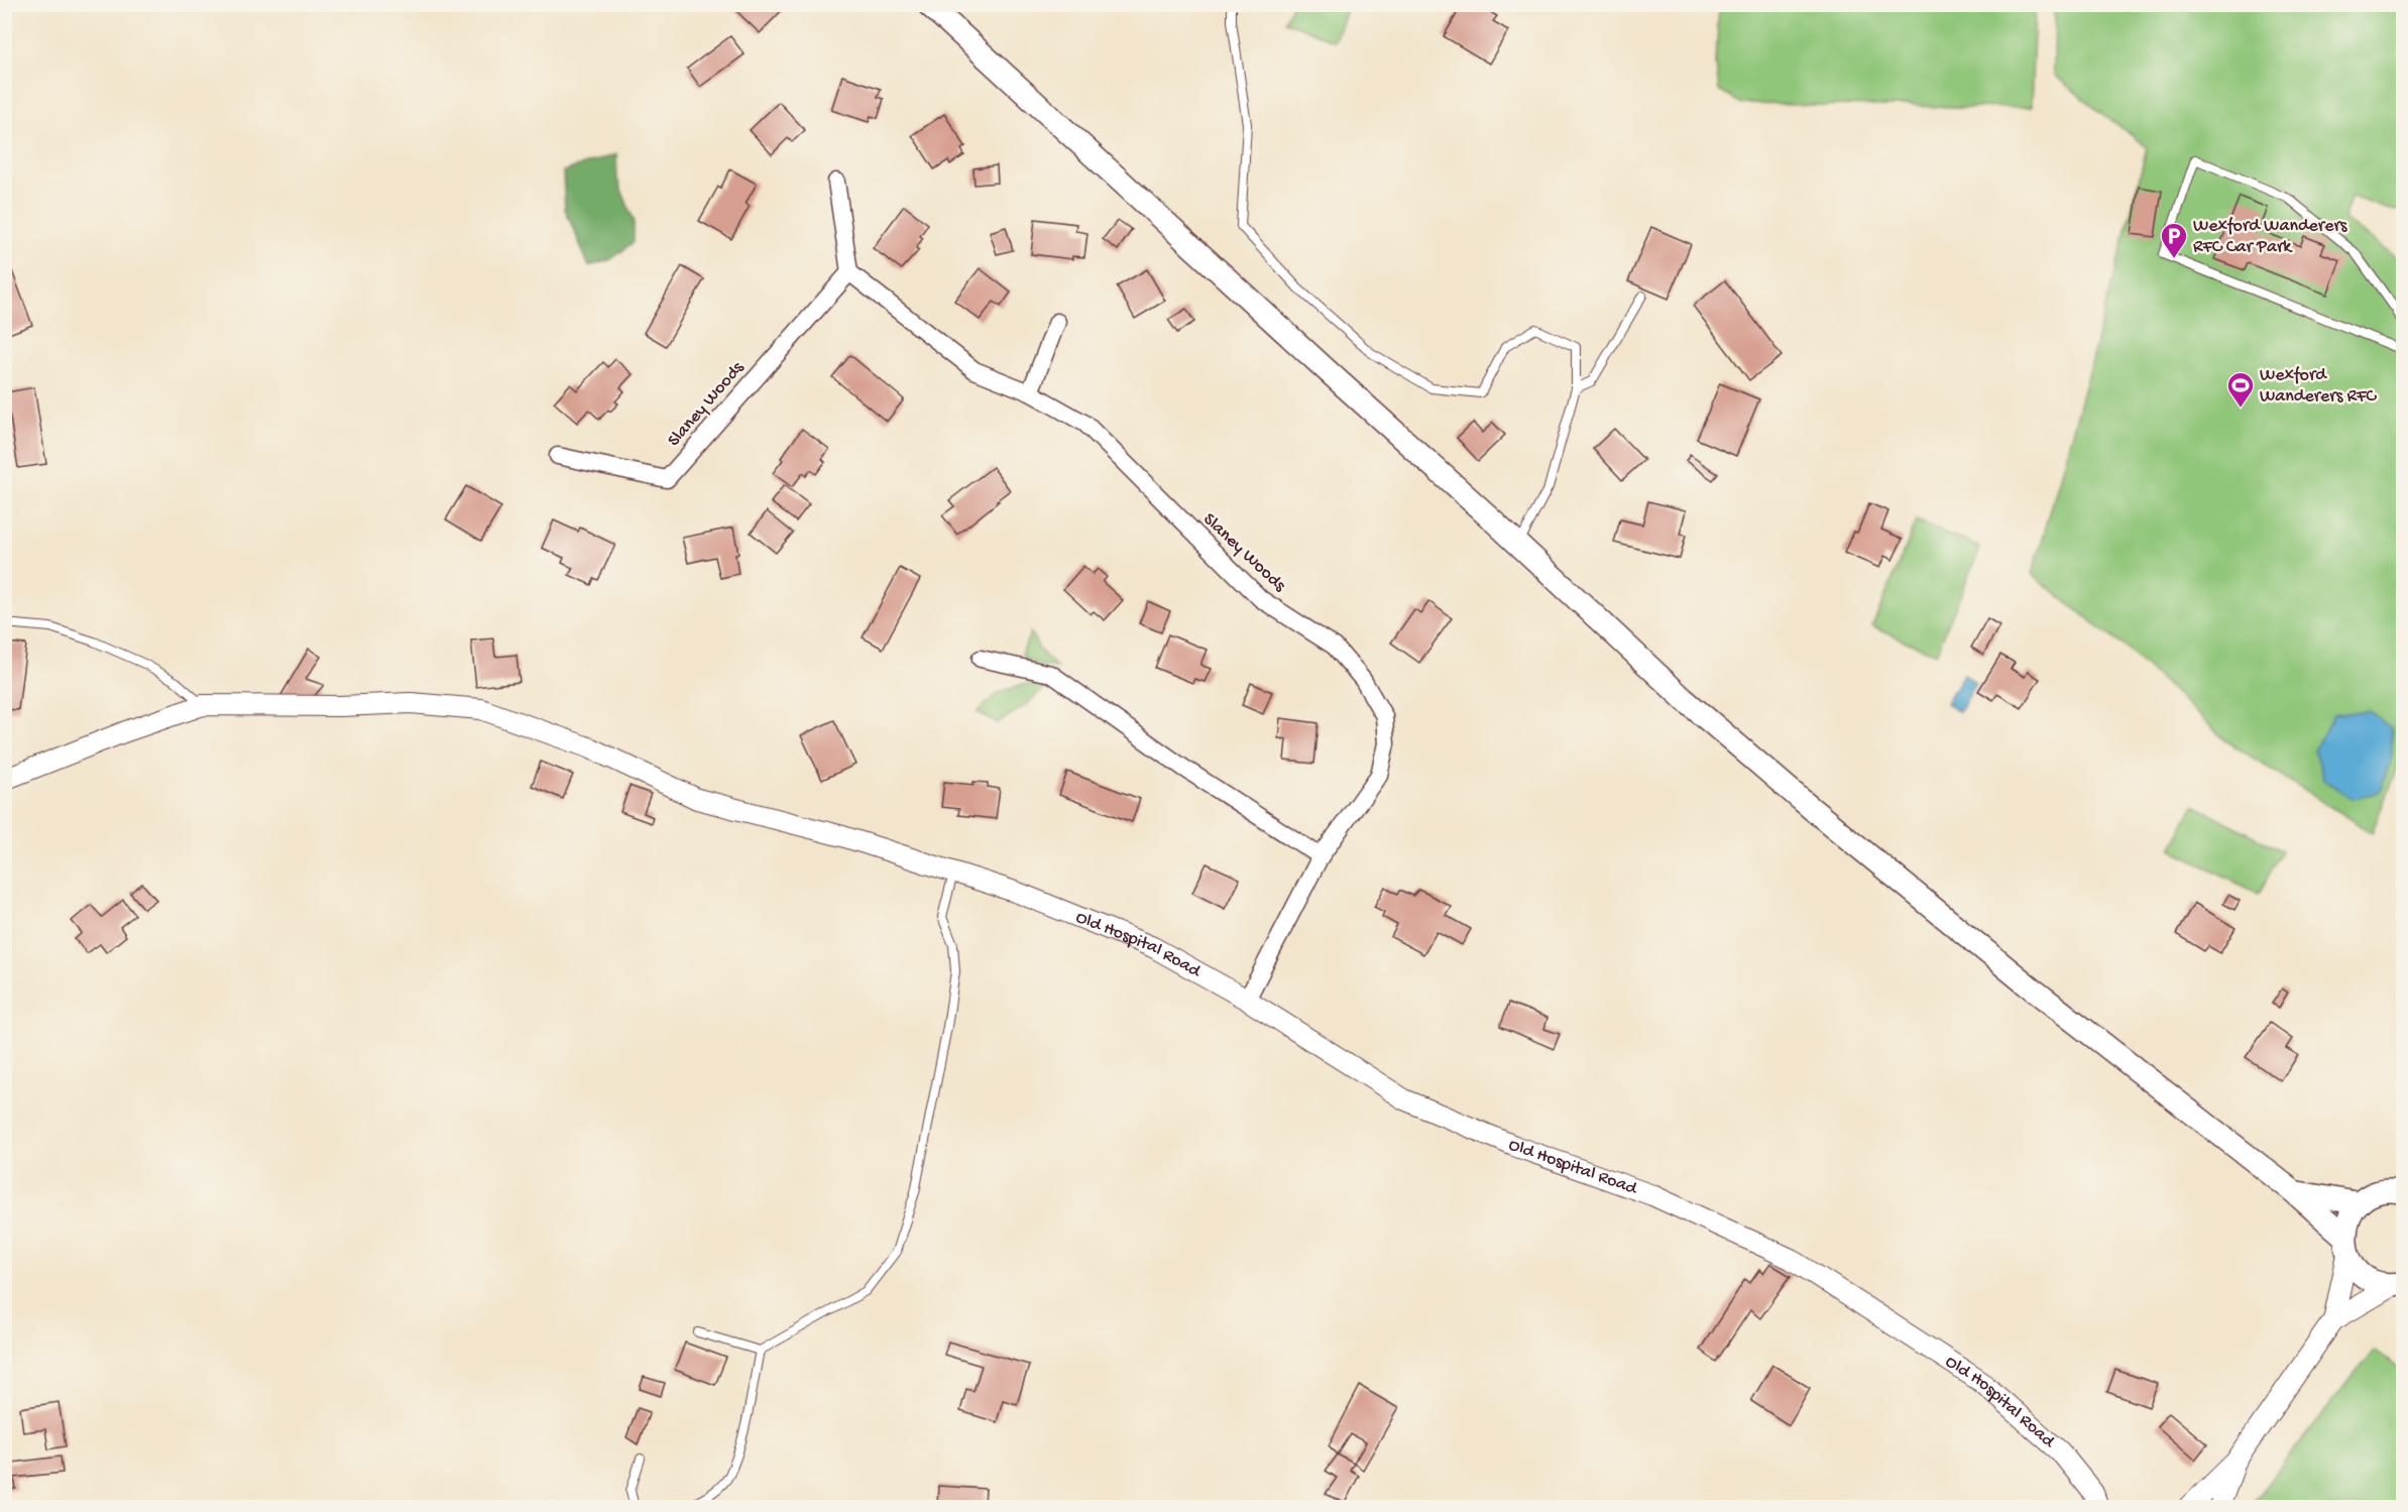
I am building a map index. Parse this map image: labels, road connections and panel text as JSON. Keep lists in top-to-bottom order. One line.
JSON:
{"streets":{"street":["Slaney Woods","Old Hospital Road"]},"crossings":[["Slaney Woods","Old Hospital Road"]],"places":{"parking":["Wexford Wanderers RFC Car Park"],"sports":["Wexford Wanderers RFC"]}}
